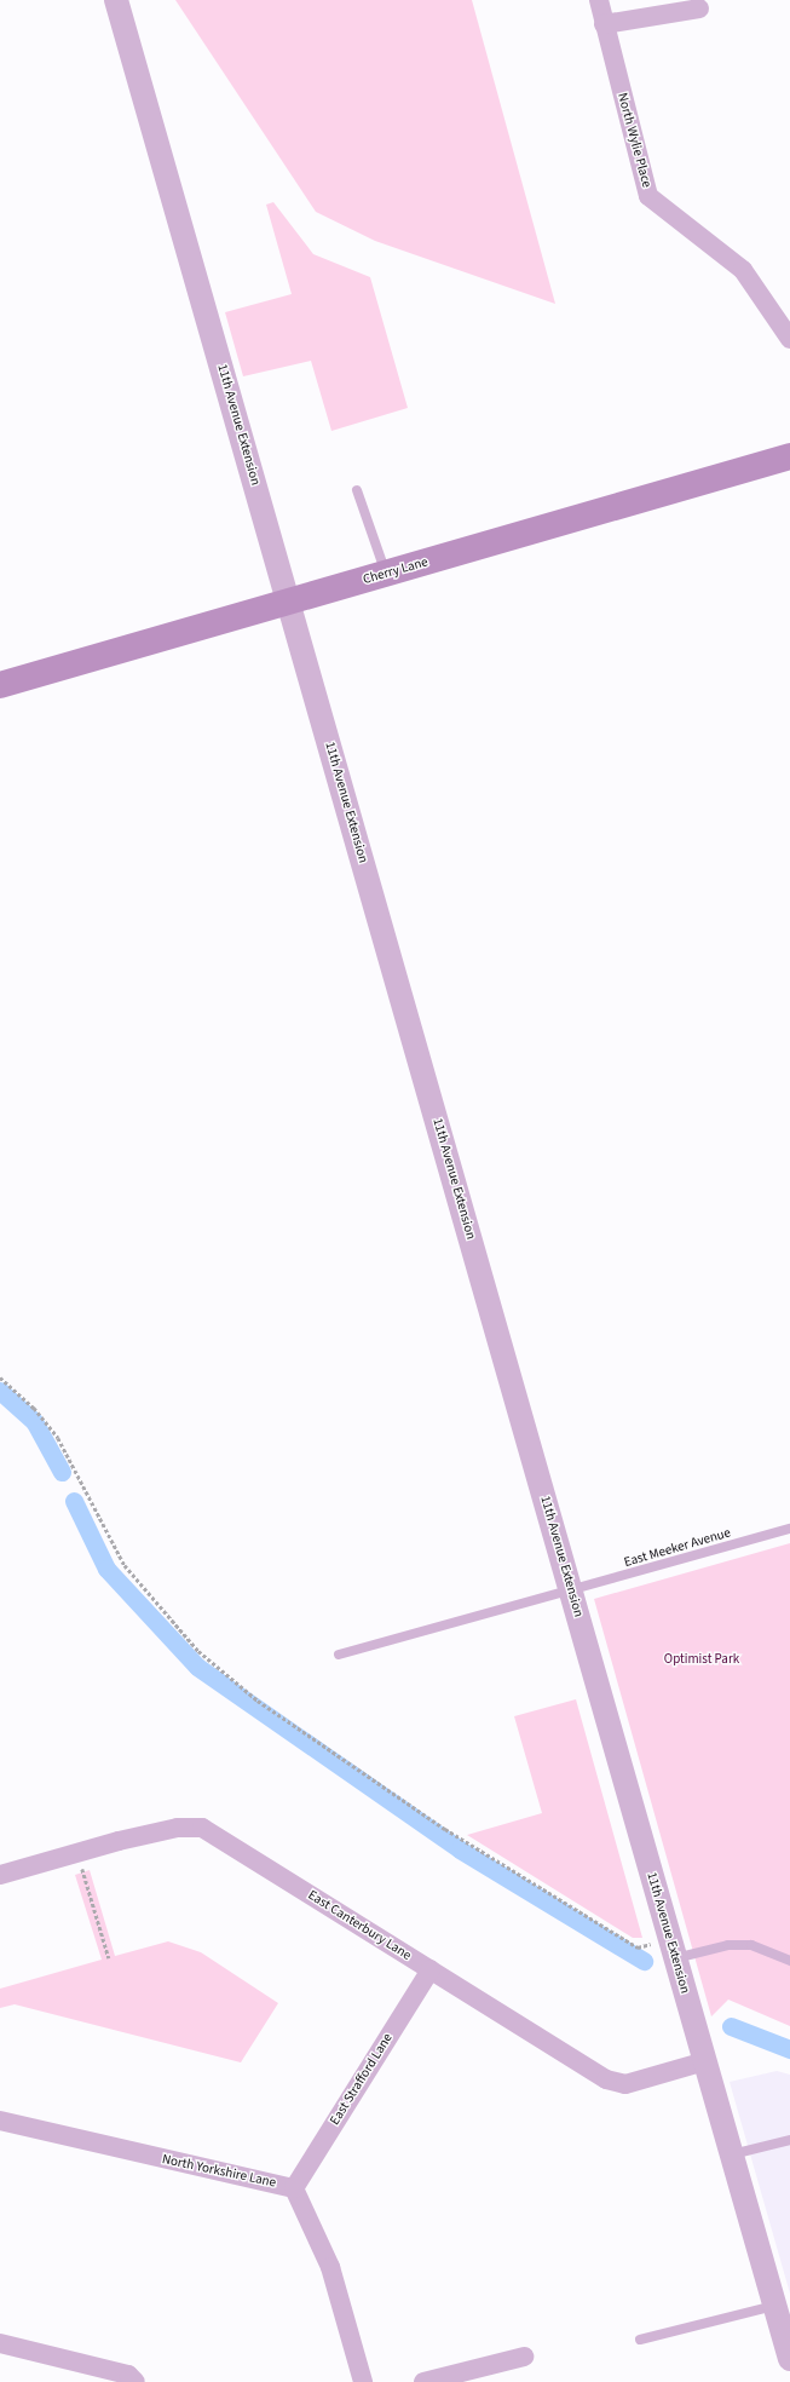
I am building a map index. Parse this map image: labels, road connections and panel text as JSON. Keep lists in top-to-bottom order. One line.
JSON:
{"streets":{"main road":["Cherry Lane"],"street":["North Wylie Place","11th Avenue Extension","East Canterbury Lane","East Strafford Lane","North Yorkshire Lane"],"lane":["East Meeker Avenue"]},"crossings":[["11th Avenue Extension","Cherry Lane"],["11th Avenue Extension","East Meeker Avenue"],["11th Avenue Extension","East Canterbury Lane"],["East Canterbury Lane","East Strafford Lane"],["East Strafford Lane","North Yorkshire Lane"]],"parks":["Optimist Park"]}
